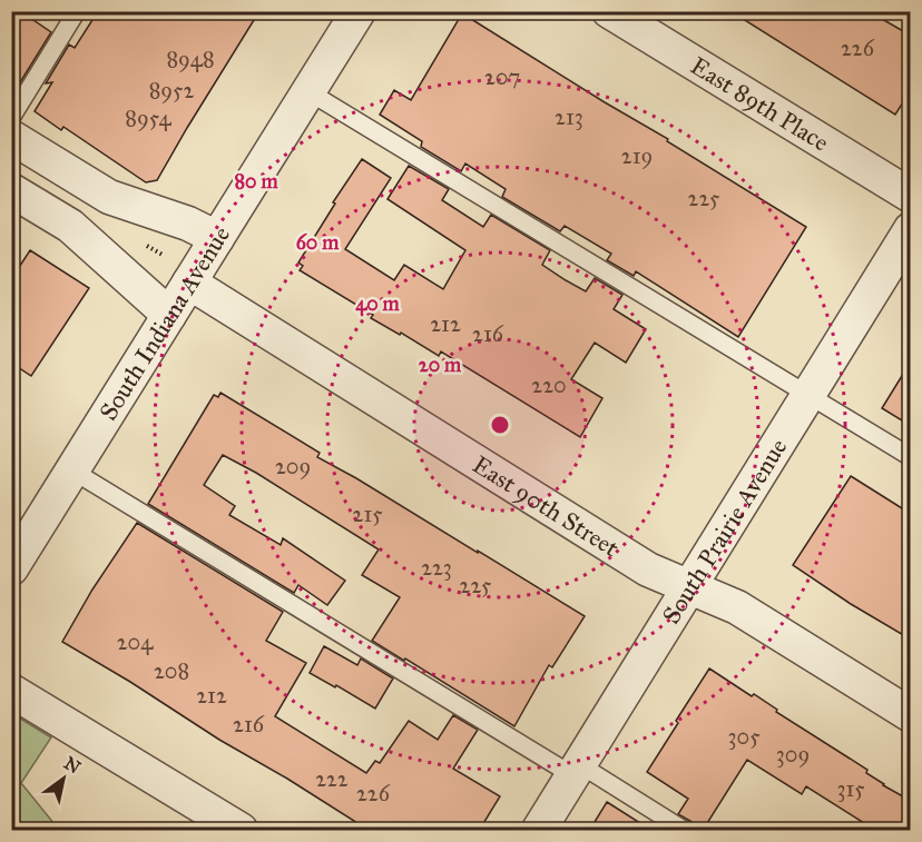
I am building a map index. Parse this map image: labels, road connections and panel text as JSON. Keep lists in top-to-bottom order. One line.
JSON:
{"streets":{"street":["East 89th Place","South Indiana Avenue","East 90th Street","South Prairie Avenue"]},"crossings":[["South Indiana Avenue","East 90th Street"],["East 90th Street","South Prairie Avenue"]],"house_numbers":["226","8948","207","8952","213","8954","219","225","212","216","220","209","215","223","225","204","208","212","216","305","309","222","315","226"],"north":"top right","rings":["80 m","60 m","40 m","20 m"]}
